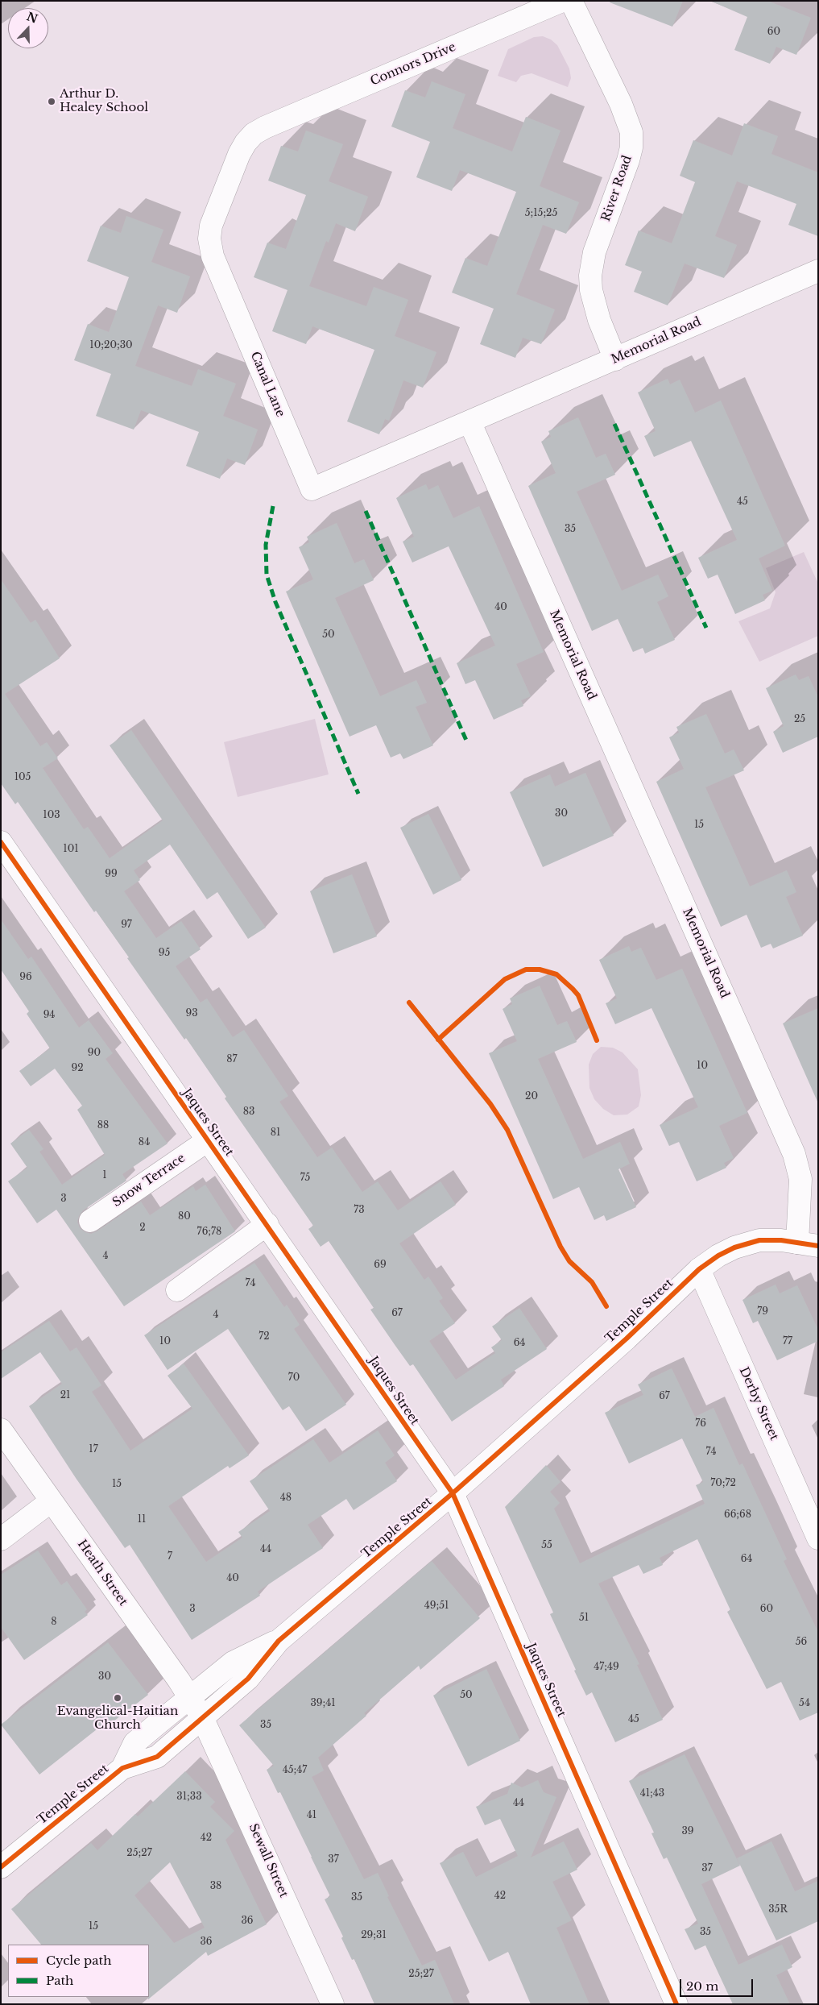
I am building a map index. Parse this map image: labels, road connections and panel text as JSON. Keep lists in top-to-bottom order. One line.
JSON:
{"streets":{"street":["Connors Drive","River Road","Memorial Road","Canal Lane","Jaques Street","Snow Terrace","Temple Street","Derby Street","Heath Street","Sewall Street"]},"crossings":[["Connors Drive","Canal Lane"],["River Road","Memorial Road"],["Memorial Road","Canal Lane"],["Memorial Road","Temple Street"],["Jaques Street","Snow Terrace"],["Jaques Street","Temple Street"],["Temple Street","Derby Street"],["Temple Street","Heath Street"],["Temple Street","Sewall Street"],["Heath Street","Sewall Street"]],"places":["Arthur D. Healey School","Evangelical-Haitian Church"],"house_numbers":["60","5;15;25","10;20;30","45","35","40","50","25","105","30","103","15","101","99","97","95","96","93","94","90","87","10","92","20","83","88","81","84","1","75","3","73","80","2","76;78","4","69","74","79","67","4","72","10","77","64","70","21","67","76","17","74","70;72","15","48","66;68","11","55","44","7","64","40","49;51","3","60","51","8","56","47;49","30","50","39;41","54","45","35","45;47","41;43","31;33","44","41","39","42","25;27","37","37","38","42","35","35R","36","15","35","29;31","36","25;27"],"legend":["Cycle path","Path"],"scale_bar":"20 m","north":"top"}
